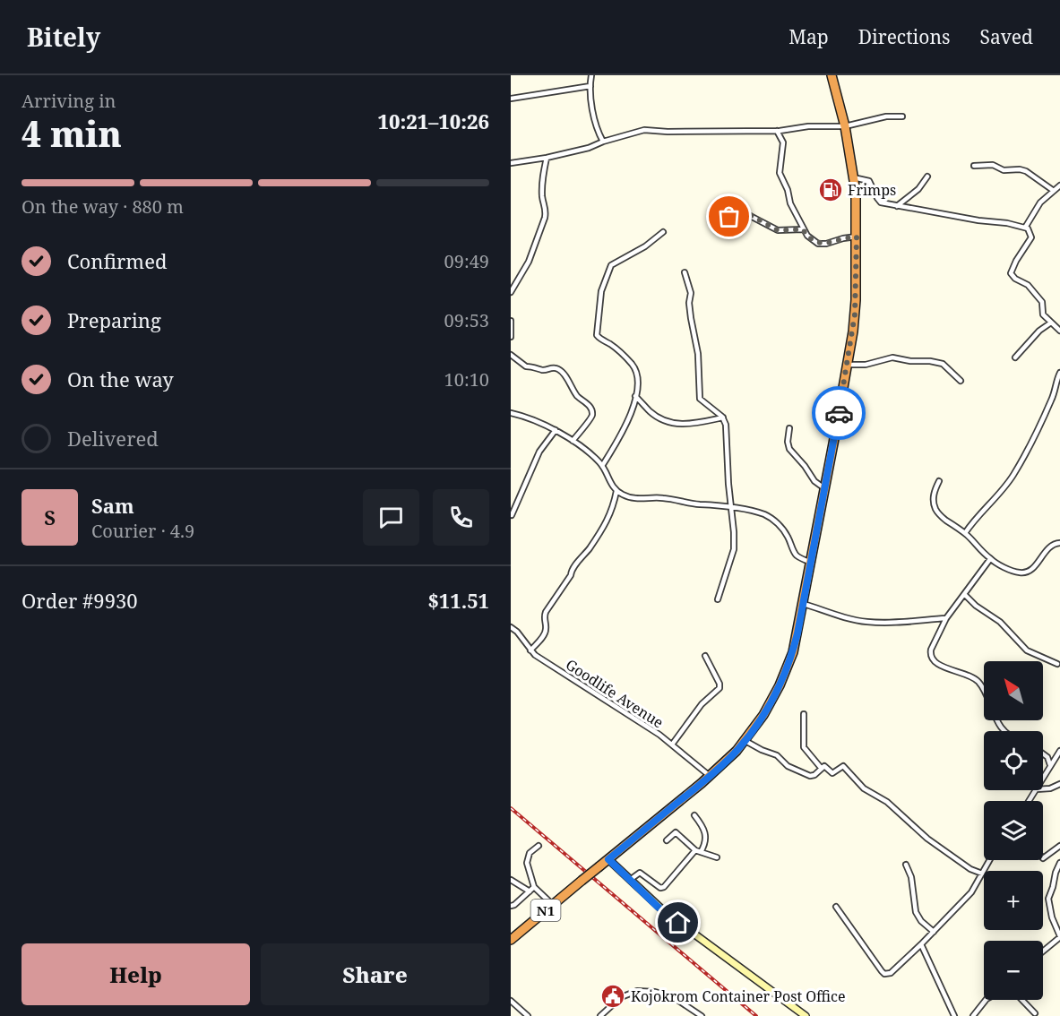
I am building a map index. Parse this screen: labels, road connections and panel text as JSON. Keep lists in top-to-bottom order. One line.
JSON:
{"streets":{"highway":["N1"],"street":["Goodlife Avenue"]},"crossings":[["Goodlife Avenue","N1"]],"places":{"fuel station":["Frimps"],"public building":["Kojokrom Container Post Office"]},"north":"top left","page":{"header":"Bitely","nav":["Map","Directions","Saved"],"heading":["4 min","Arriving in","10:21–10:26"],"panel":["Sam","Courier · 4.9","Order #9930","$11.51"],"bar":"On the way · 880 m","list":[["Confirmed","09:49"],["Preparing","09:53"],["On the way","10:10"],"Delivered"],"round":"S","map_buttons":["+","−"],"buttons":["Help","Share"]}}
